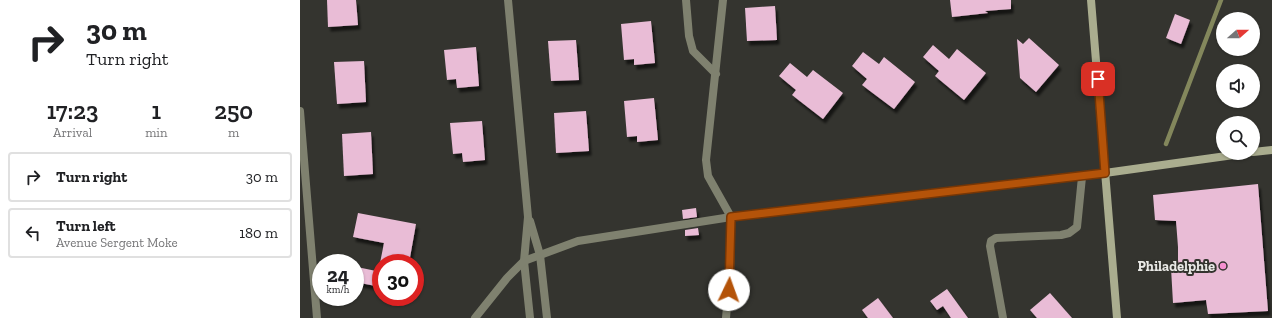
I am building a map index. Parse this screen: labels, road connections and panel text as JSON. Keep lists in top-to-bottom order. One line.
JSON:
{"places":["Philadelphie"],"north":"right","page":{"turn":["30 m","Turn right"],"eta":["17:23","Arrival","1","min","250","m"],"list":[{"name":"Turn right","value":"30 m"},{"name":"Turn left","note":"Avenue Sergent Moke","value":"180 m"}],"speed":"24 km/h","limit":"30"}}
